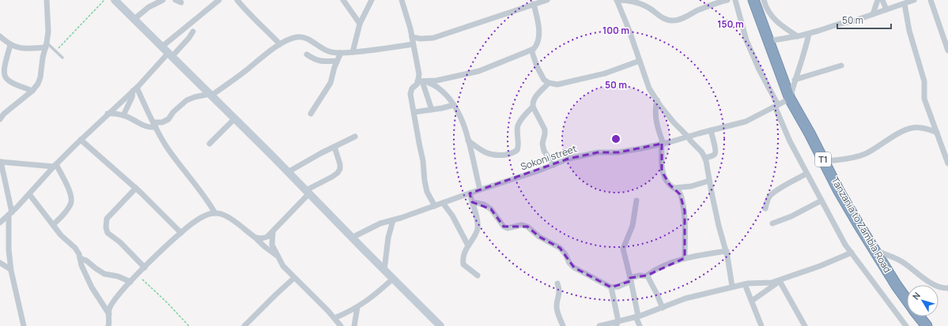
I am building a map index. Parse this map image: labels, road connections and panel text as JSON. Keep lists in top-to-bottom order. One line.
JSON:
{"streets":{"highway":["T1","Tanzania to Zambia Road"],"street":["Sokoni street"]},"crossings":[["Sokoni street","Tanzania to Zambia Road"]],"scale_bar":"50 m","north":"top left","rings":["150 m","100 m","50 m"]}
